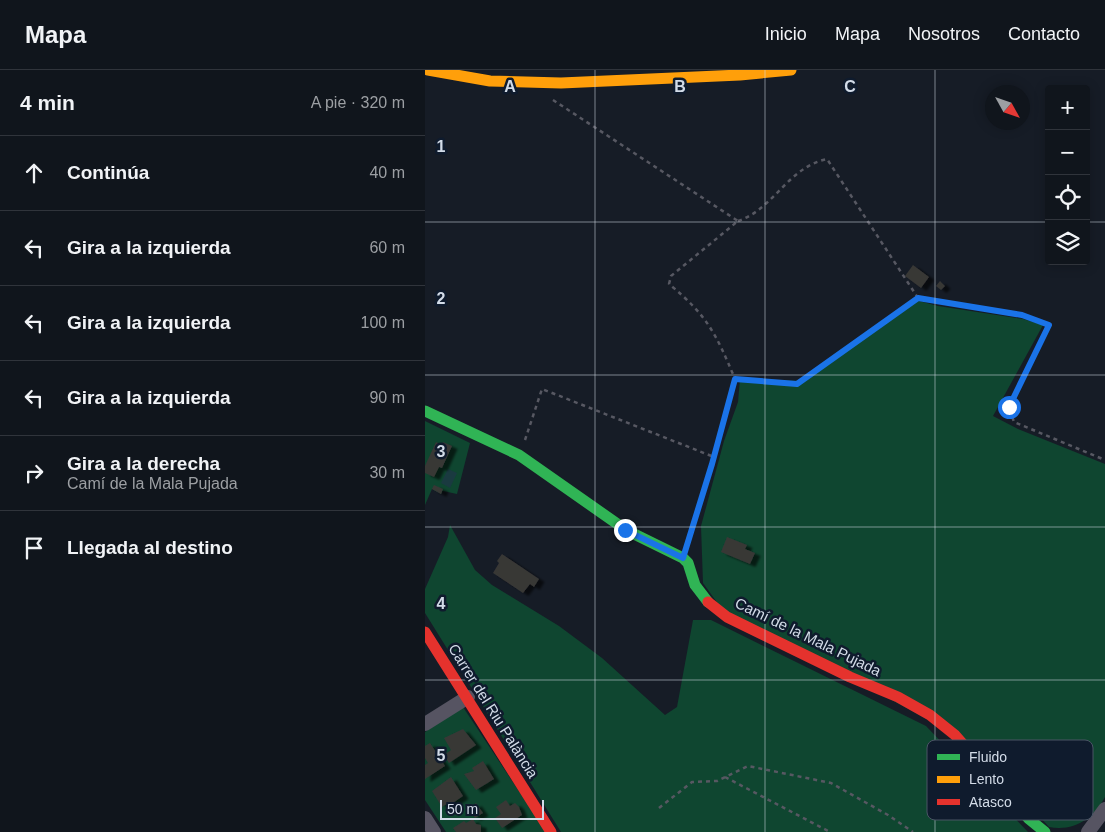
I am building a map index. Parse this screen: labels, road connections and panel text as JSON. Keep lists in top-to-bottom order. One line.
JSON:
{"streets":{"street":["Camí de la Mala Pujada","Carrer del Riu Palància"]},"legend":["Fluido","Lento","Atasco"],"scale_bar":"50 m","north":"bottom right","page":{"header":"Mapa","nav":["Inicio","Mapa","Nosotros","Contacto"],"heading":["4 min","A pie · 320 m"],"map_buttons":["+","−"],"list":[["Continúa","40 m"],["Gira a la izquierda","60 m"],["Gira a la izquierda","100 m"],["Gira a la izquierda","90 m"],["Gira a la derecha","Camí de la Mala Pujada","30 m"],"Llegada al destino"],"scale":"50 m"},"grid":{"columns":["A","B","C"],"rows":["1","2","3","4","5"]}}
